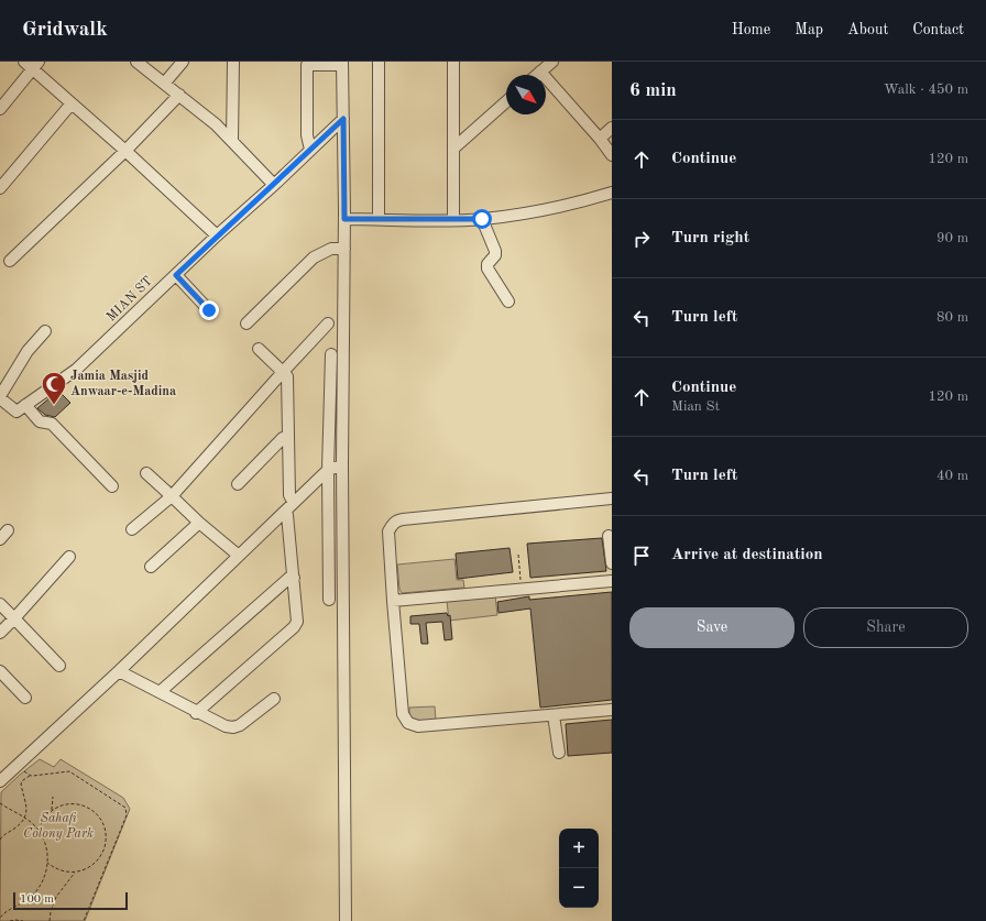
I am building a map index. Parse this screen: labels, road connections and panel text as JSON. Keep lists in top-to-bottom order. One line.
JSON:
{"streets":{"street":["MIAN ST"]},"parks":["Sahafi Colony Park"],"places":{"mosque":["Jamia Masjid Anwaar-e-Madina"]},"scale_bar":"100 m","north":"bottom right","page":{"header":"Gridwalk","nav":["Home","Map","About","Contact"],"heading":["6 min","Walk · 450 m"],"list":[["Continue","120 m"],["Turn right","90 m"],["Turn left","80 m"],["Continue","Mian St","120 m"],["Turn left","40 m"],"Arrive at destination"],"buttons":["Save","Share"],"map_buttons":["+","−"],"scale":"100 m"}}
